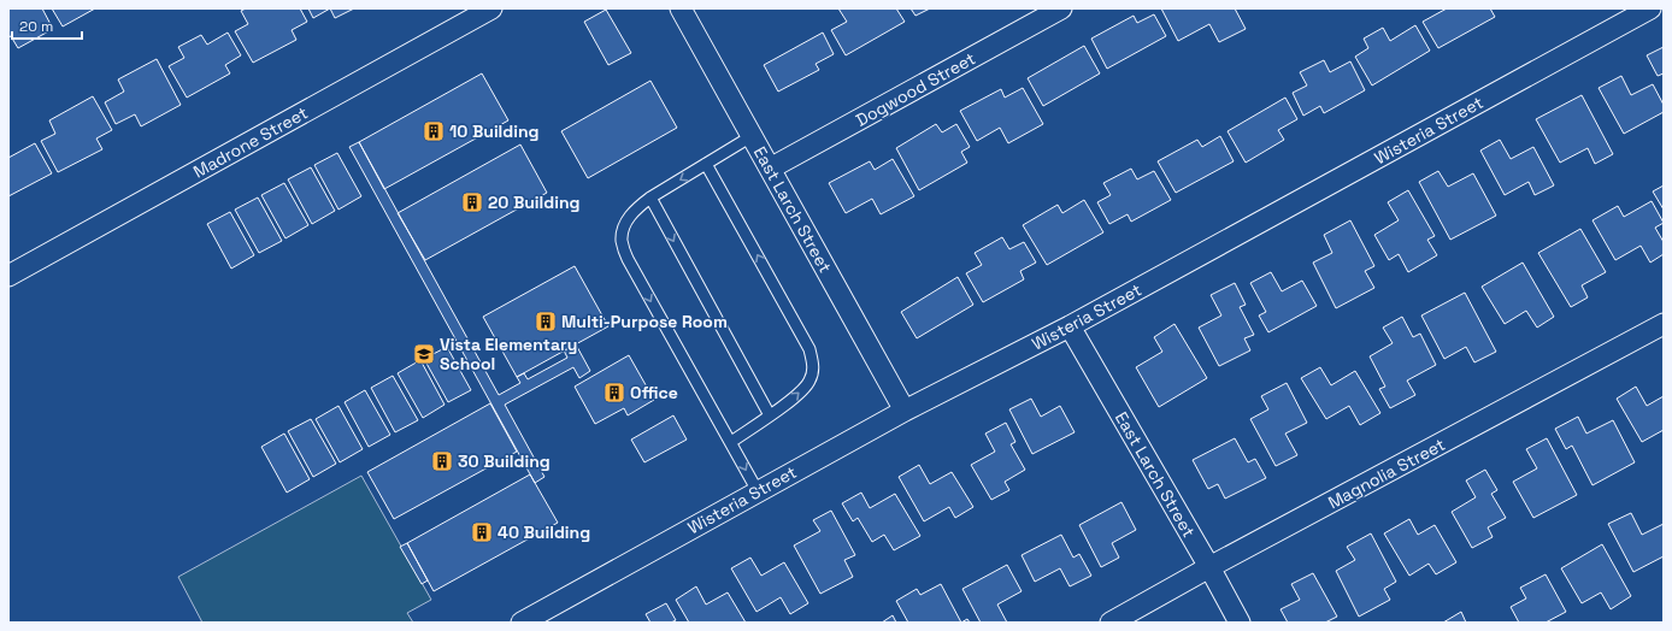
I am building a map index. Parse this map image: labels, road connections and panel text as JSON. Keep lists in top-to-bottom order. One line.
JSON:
{"streets":{"street":["Dogwood Street","Wisteria Street","Madrone Street","East Larch Street","Magnolia Street"]},"crossings":[["Dogwood Street","East Larch Street"],["Wisteria Street","East Larch Street"],["East Larch Street","Magnolia Street"]],"places":{"building":["10 Building","20 Building","Multi-Purpose Room","Office","30 Building","40 Building"],"school or university":["Vista Elementary School"]},"scale_bar":"20 m"}
